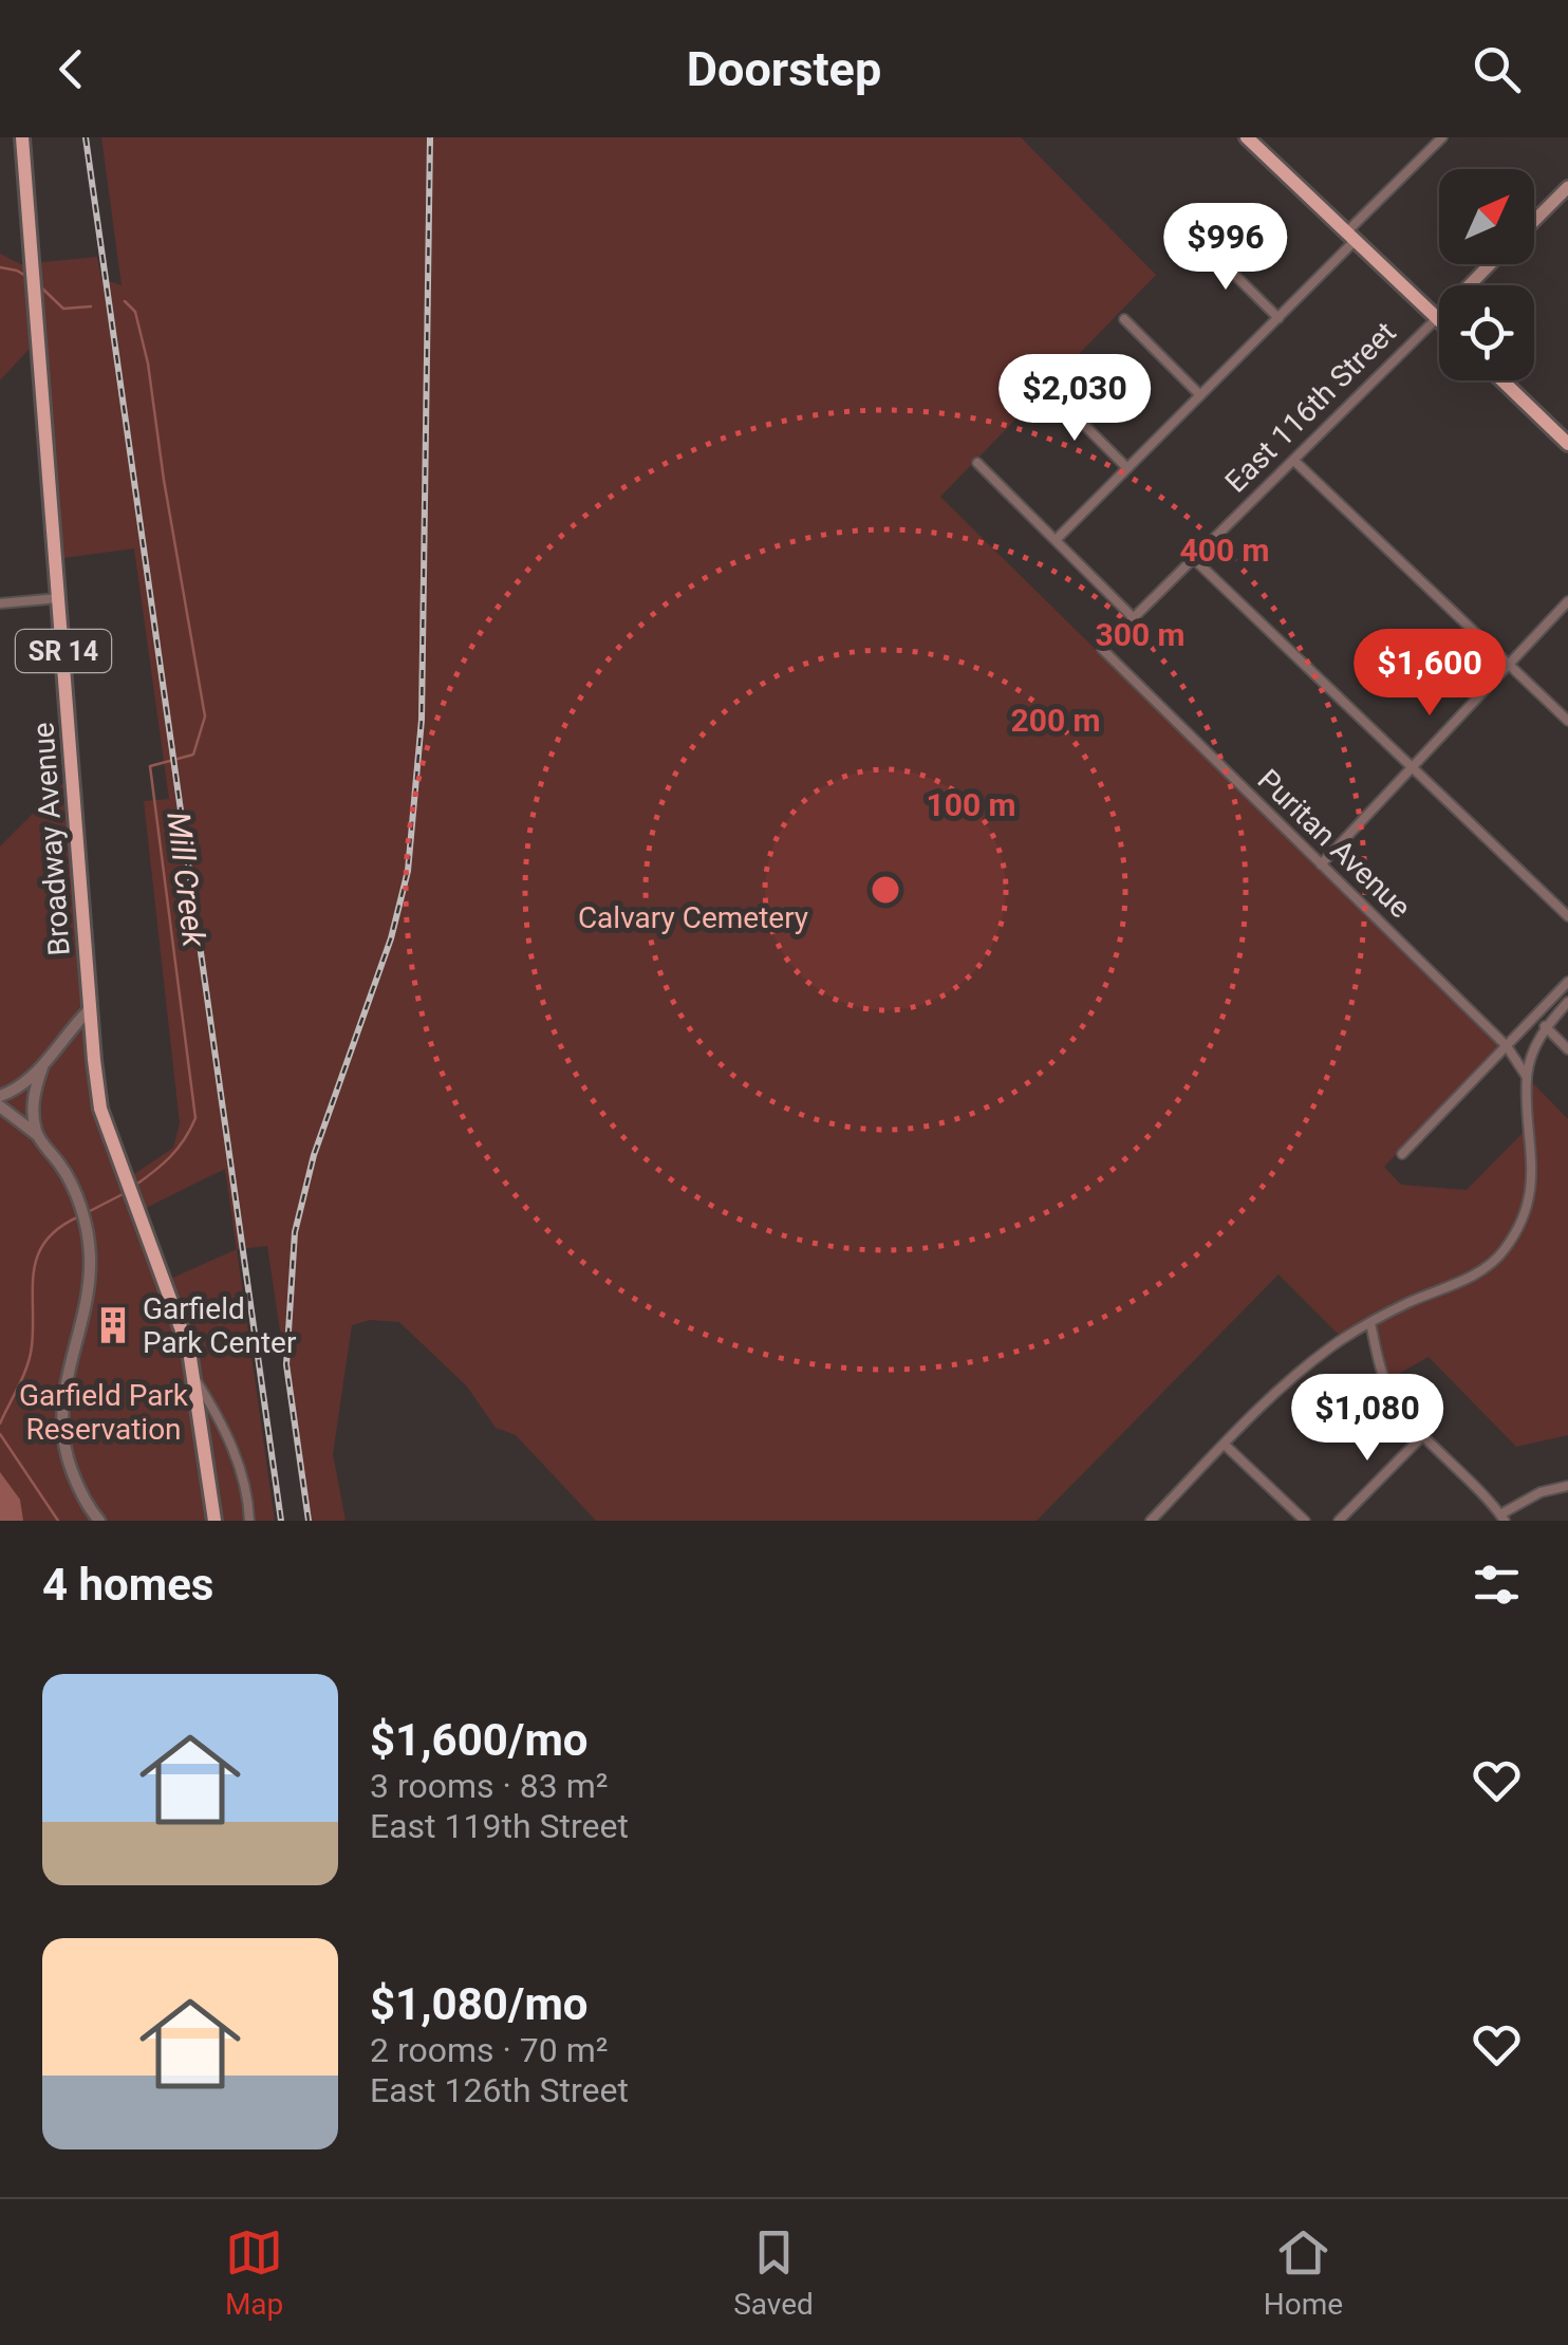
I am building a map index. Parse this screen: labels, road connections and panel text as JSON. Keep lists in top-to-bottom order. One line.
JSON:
{"streets":{"main road":["East 116th Street","SR 14","Broadway Avenue"],"street":["Puritan Avenue"]},"crossings":[["East 116th Street","Puritan Avenue"]],"water":["Mill Creek"],"parks":["Calvary Cemetery","Garfield Park Reservation"],"places":{"building":["Garfield Park Center"]},"north":"top right","page":{"header":"Doorstep","price":["$996","$2,030","$1,600","$1,080"],"heading":"4 homes","list":[{"name":"$1,600/mo","note":"3 rooms · 83 m² · East 119th Street"},{"name":"$1,080/mo","note":"2 rooms · 70 m² · East 126th Street"}],"tabs":["Map","Saved","Home"]},"rings":["400 m","300 m","200 m","100 m"]}
